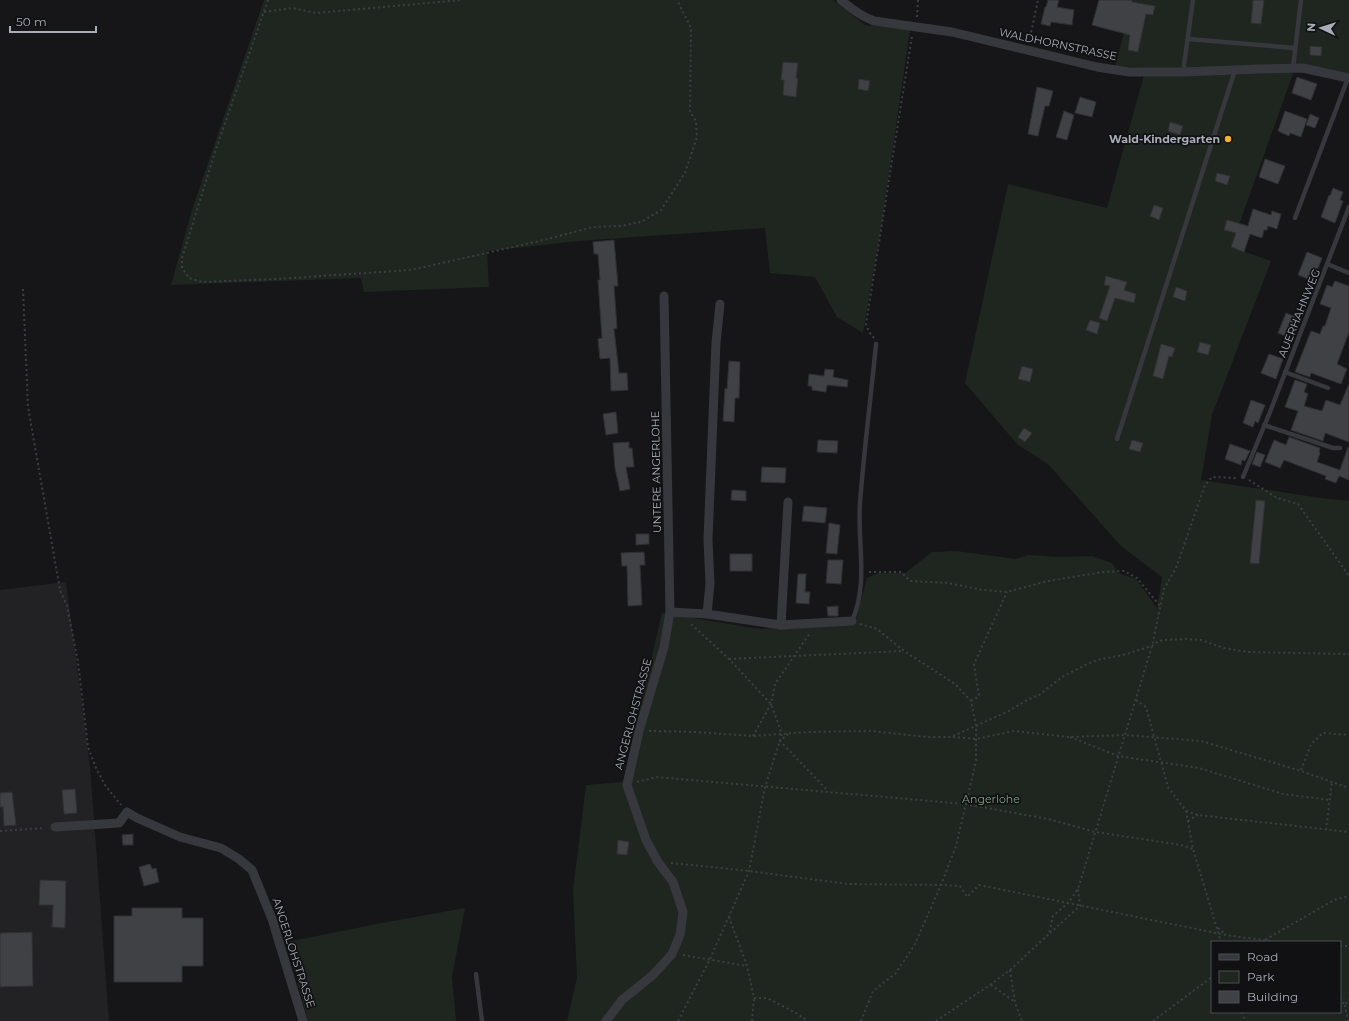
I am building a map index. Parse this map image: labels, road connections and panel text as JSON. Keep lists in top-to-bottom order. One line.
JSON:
{"streets":{"street":["WALDHORNSTRASSE","UNTERE ANGERLOHE","ANGERLOHSTRASSE"],"lane":["AUERHAHNWEG"]},"crossings":[["UNTERE ANGERLOHE","ANGERLOHSTRASSE"]],"parks":["Angerlohe"],"places":["Wald-Kindergarten"],"legend":["Road","Park","Building"],"scale_bar":"50 m","north":"left"}
